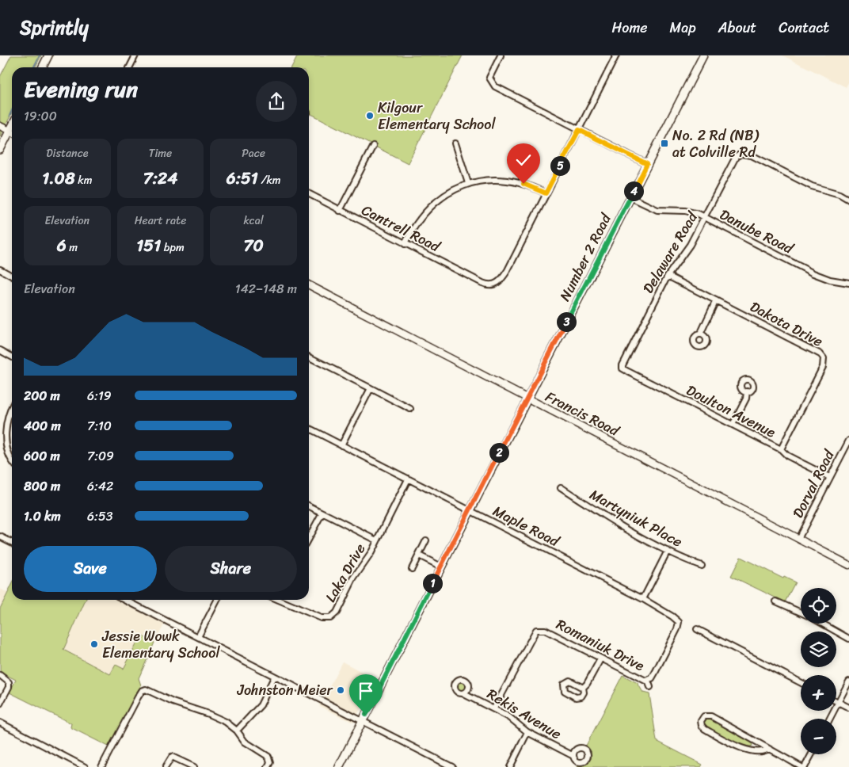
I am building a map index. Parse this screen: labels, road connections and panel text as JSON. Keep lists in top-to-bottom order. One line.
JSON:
{"streets":{"main road":["Number 2 Road"],"street":["Cantrell Road","Danube Road","Delaware Road","Dakota Drive","Doulton Avenue","Francis Road","Dorval Road","Martyniuk Place","Maple Road","Laka Drive","Romaniuk Drive","Rekis Avenue"]},"crossings":[["Danube Road","Delaware Road"],["Danube Road","Number 2 Road"],["Delaware Road","Dakota Drive"],["Delaware Road","Doulton Avenue"],["Number 2 Road","Francis Road"],["Number 2 Road","Maple Road"],["Dakota Drive","Doulton Avenue"],["Doulton Avenue","Dorval Road"],["Francis Road","Dorval Road"],["Maple Road","Laka Drive"],["Maple Road","Romaniuk Drive"],["Romaniuk Drive","Rekis Avenue"]],"places":{"other":["Kilgour Elementary School","Jessie Wowk Elementary School","Johnston Meier"],"transit":["No. 2 Rd (NB) at Colville Rd"]},"page":{"header":"Sprintly","nav":["Home","Map","About","Contact"],"heading":["Evening run","19:00"],"stats":[["Distance","1.08 km"],["Time","7:24"],["Pace","6:51 /km"],["Elevation","6 m"],["Heart rate","151 bpm"],["kcal","70"]],"pins":["5","4","3","2","1"],"chart":["Elevation","142–148 m"],"list":[{"name":"200 m","note":"6:19"},{"name":"400 m","note":"7:10"},{"name":"600 m","note":"7:09"},{"name":"800 m","note":"6:42"},{"name":"1.0 km","note":"6:53"}],"buttons":["Save","Share"],"map_buttons":["+","−"]}}
